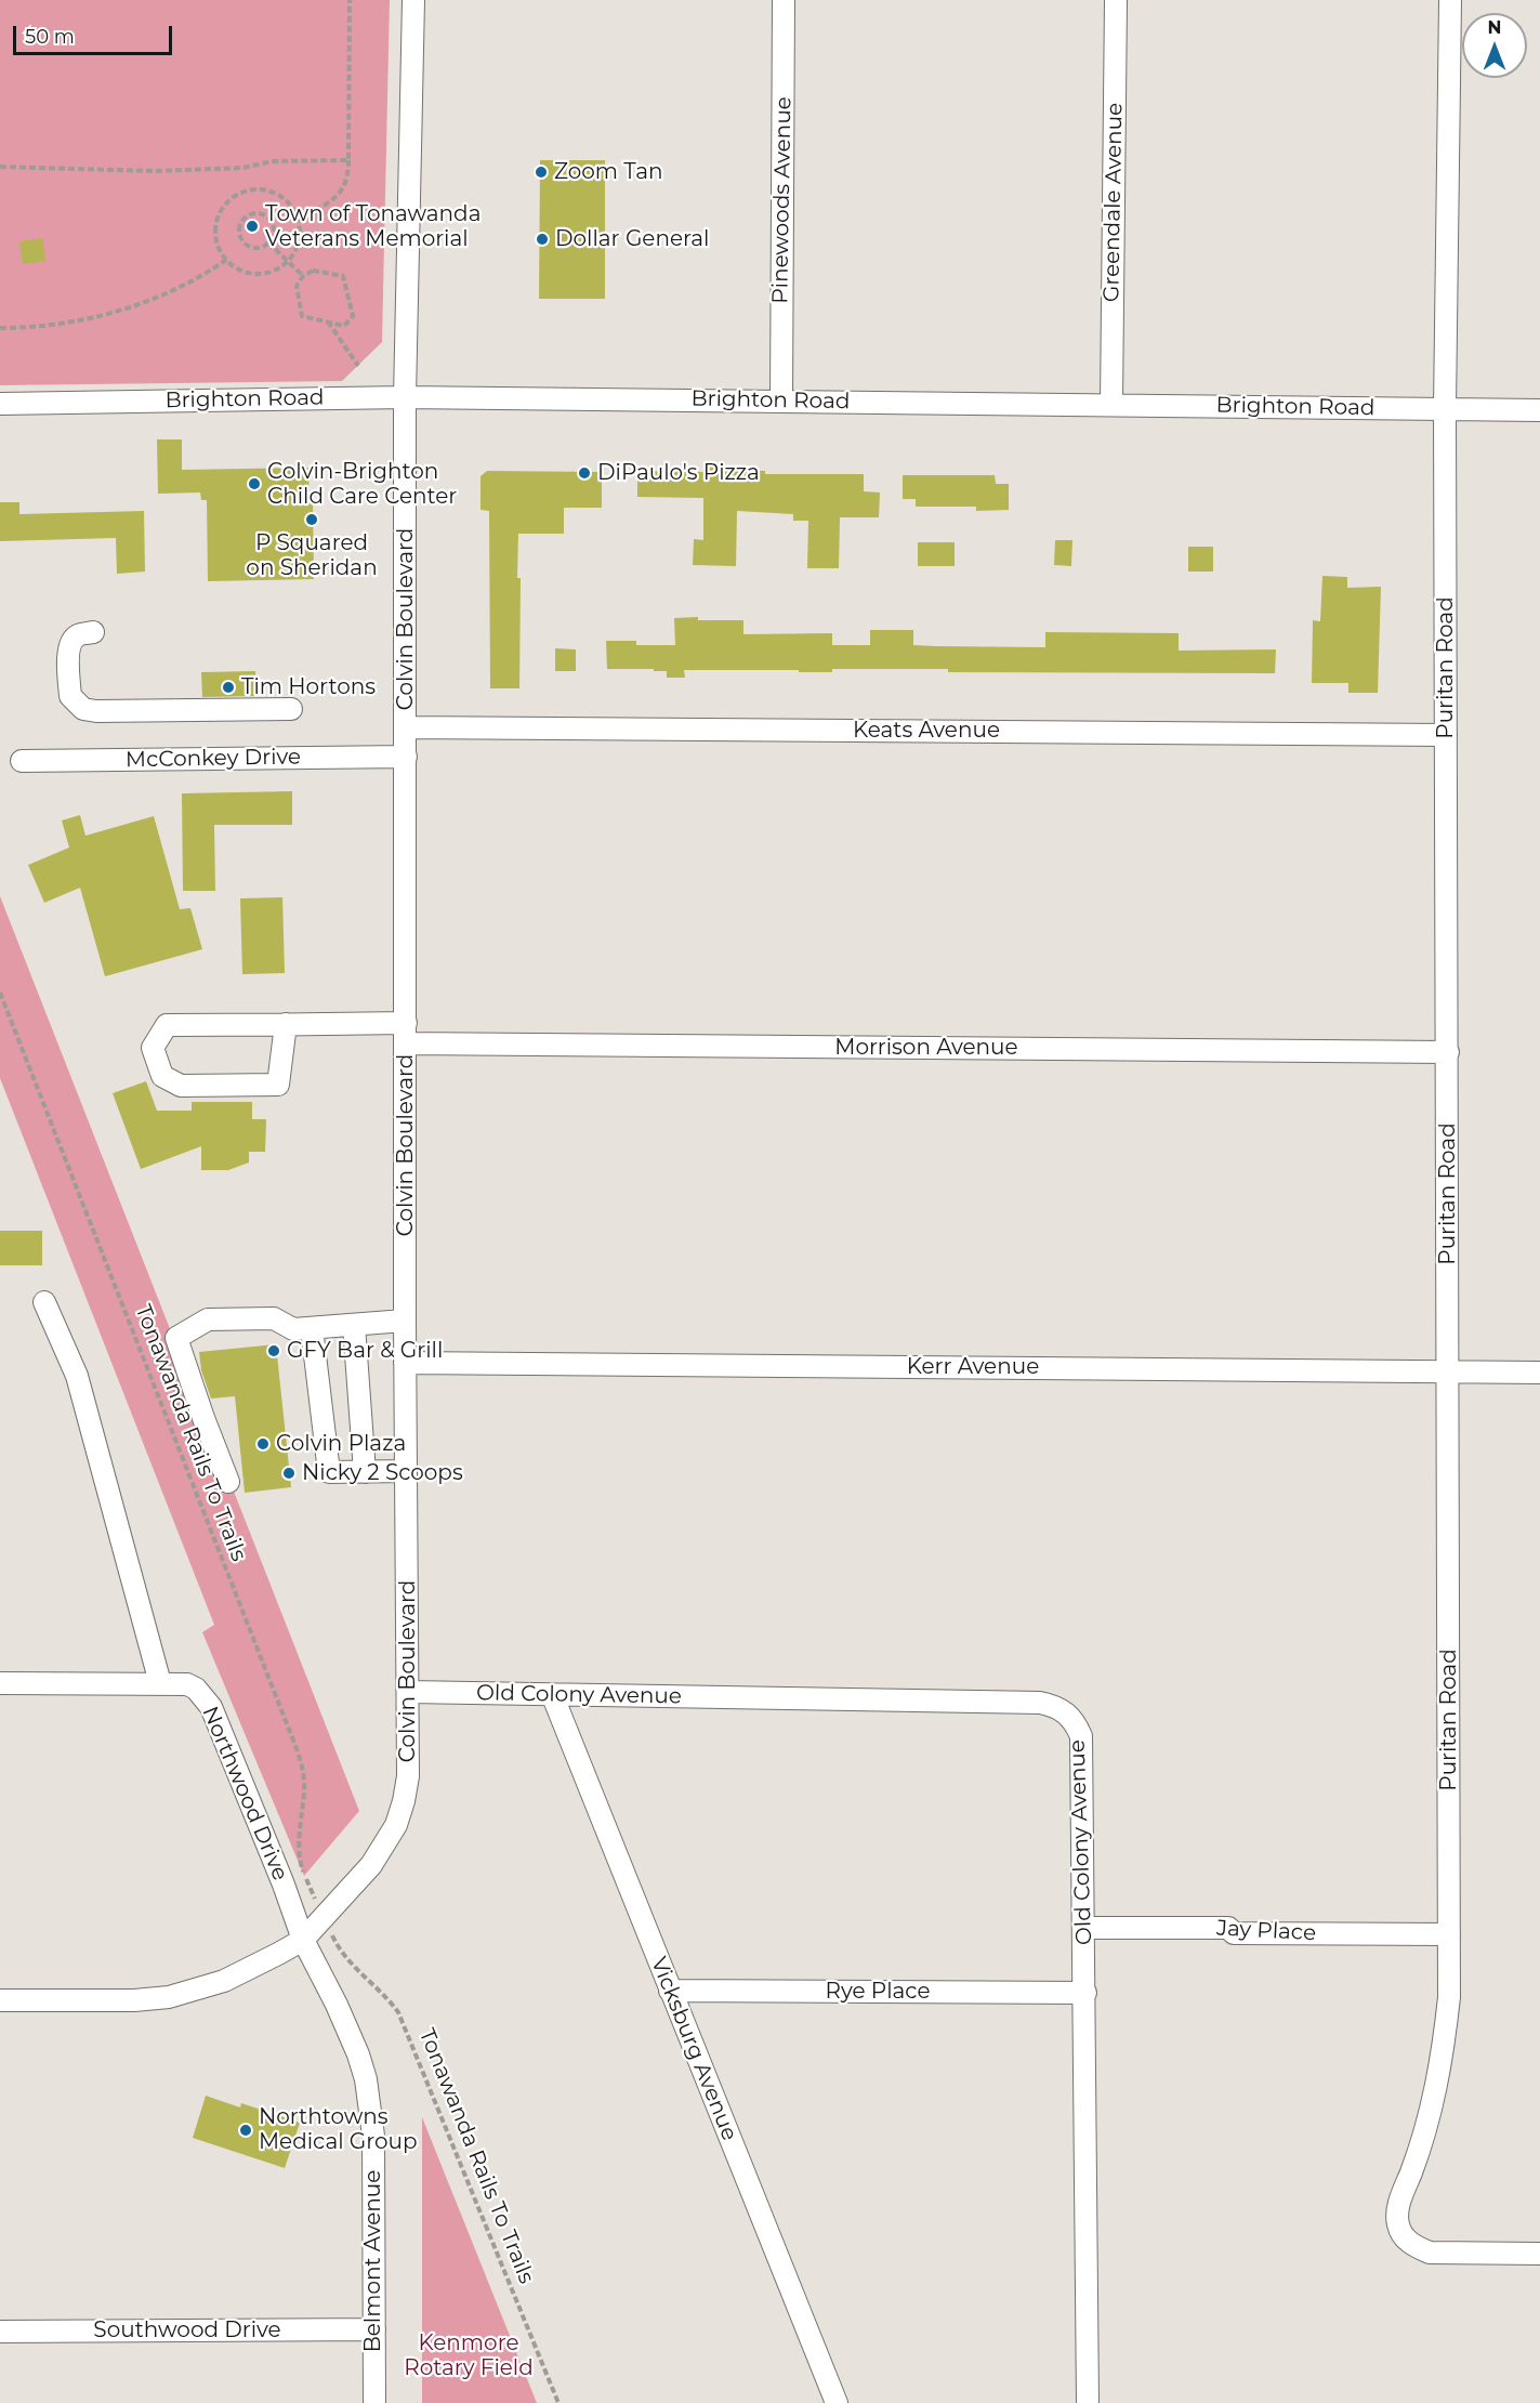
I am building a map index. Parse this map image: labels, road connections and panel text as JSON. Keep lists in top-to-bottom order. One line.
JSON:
{"streets":{"street":["Pinewoods Avenue","Greendale Avenue","Brighton Road","Colvin Boulevard","Puritan Road","Keats Avenue","McConkey Drive","Morrison Avenue","Kerr Avenue","Old Colony Avenue","Northwood Drive","Jay Place","Rye Place","Vicksburg Avenue","Belmont Avenue","Southwood Drive"],"path":["Tonawanda Rails To Trails"]},"crossings":[["Pinewoods Avenue","Brighton Road"],["Greendale Avenue","Brighton Road"],["Brighton Road","Colvin Boulevard"],["Brighton Road","Puritan Road"],["Colvin Boulevard","Keats Avenue"],["Colvin Boulevard","McConkey Drive"],["Colvin Boulevard","Morrison Avenue"],["Colvin Boulevard","Kerr Avenue"],["Colvin Boulevard","Old Colony Avenue"],["Colvin Boulevard","Northwood Drive"],["Colvin Boulevard","Belmont Avenue"],["Puritan Road","Keats Avenue"],["Puritan Road","Morrison Avenue"],["Puritan Road","Kerr Avenue"],["Puritan Road","Jay Place"],["Old Colony Avenue","Jay Place"],["Old Colony Avenue","Rye Place"],["Old Colony Avenue","Vicksburg Avenue"],["Northwood Drive","Belmont Avenue"],["Rye Place","Vicksburg Avenue"],["Belmont Avenue","Southwood Drive"]],"parks":["Kenmore Rotary Field"],"places":["Zoom Tan","Town of Tonawanda Veterans Memorial","Dollar General","DiPaulo's Pizza","Colvin-Brighton Child Care Center","P Squared on Sheridan","Tim Hortons","GFY Bar & Grill","Colvin Plaza","Nicky 2 Scoops","Northtowns Medical Group"],"scale_bar":"50 m","north":"top"}
